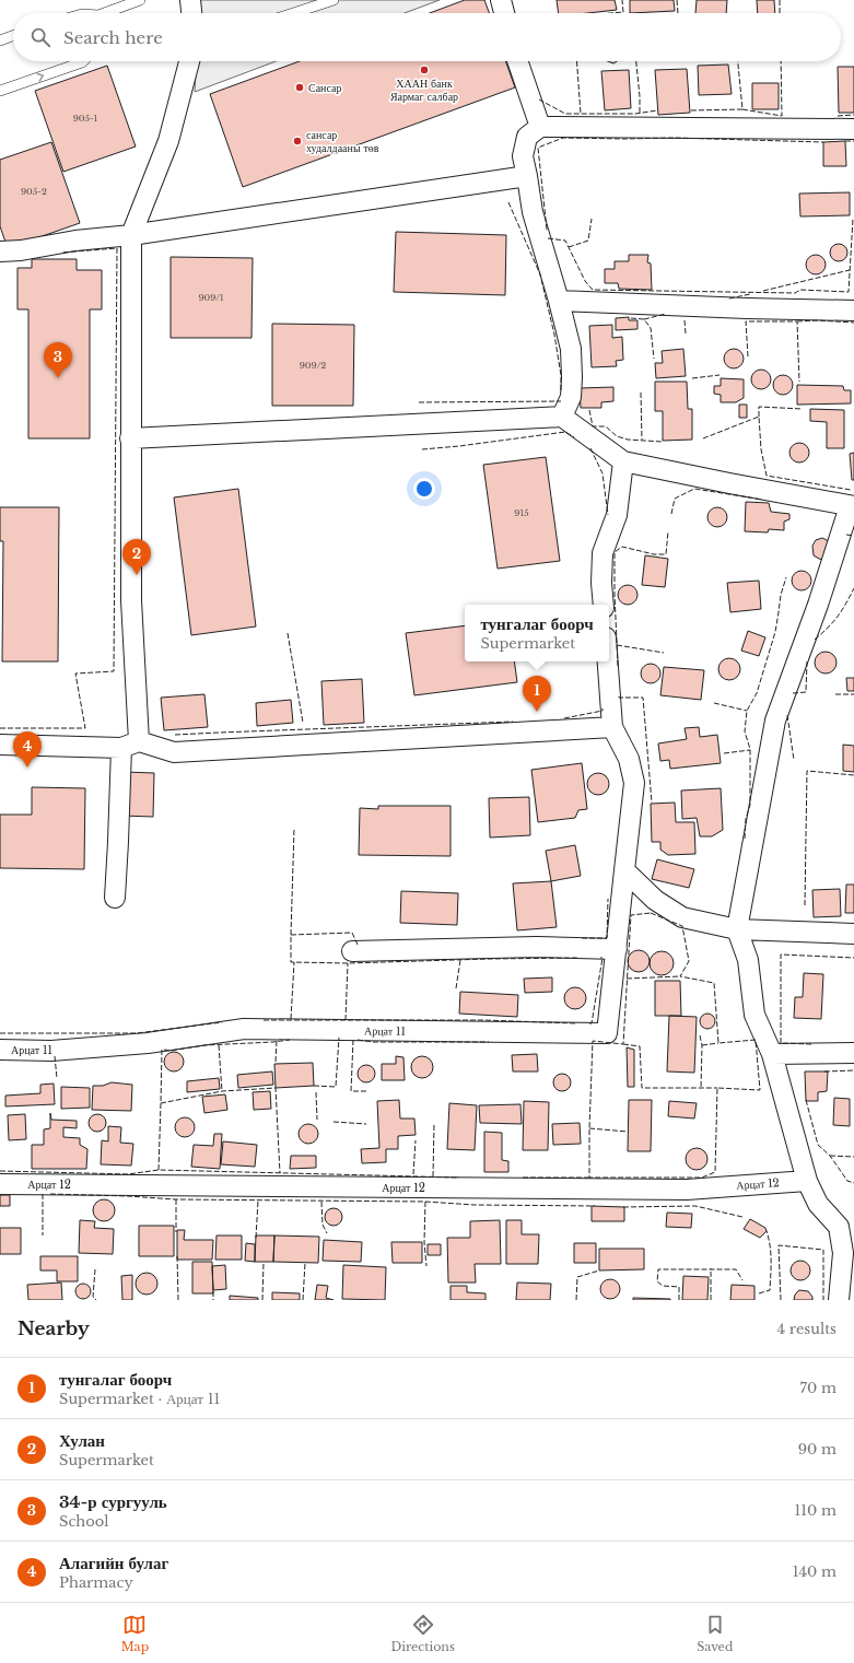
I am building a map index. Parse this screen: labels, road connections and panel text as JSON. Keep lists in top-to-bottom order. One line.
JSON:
{"streets":{"street":["Арцат 11","Арцат 12"]},"places":["ХААН банк Яармаг салбар","Сансар","сансар худалдааны төв"],"house_numbers":["905-1","905-2","909/1","909/2","915"],"page":{"search":"Search here","pins":["3","2","1","4"],"popup":["тунгалаг боорч","Supermarket"],"heading":["Nearby","4 results"],"list":[{"mark":"1","name":"тунгалаг боорч","note":"Supermarket · Арцат 11","value":"70 m"},{"mark":"2","name":"Хулан","note":"Supermarket","value":"90 m"},{"mark":"3","name":"34-р сургууль","note":"School","value":"110 m"},{"mark":"4","name":"Алагийн булаг","note":"Pharmacy","value":"140 m"}],"nav":["Map","Directions","Saved"]}}
